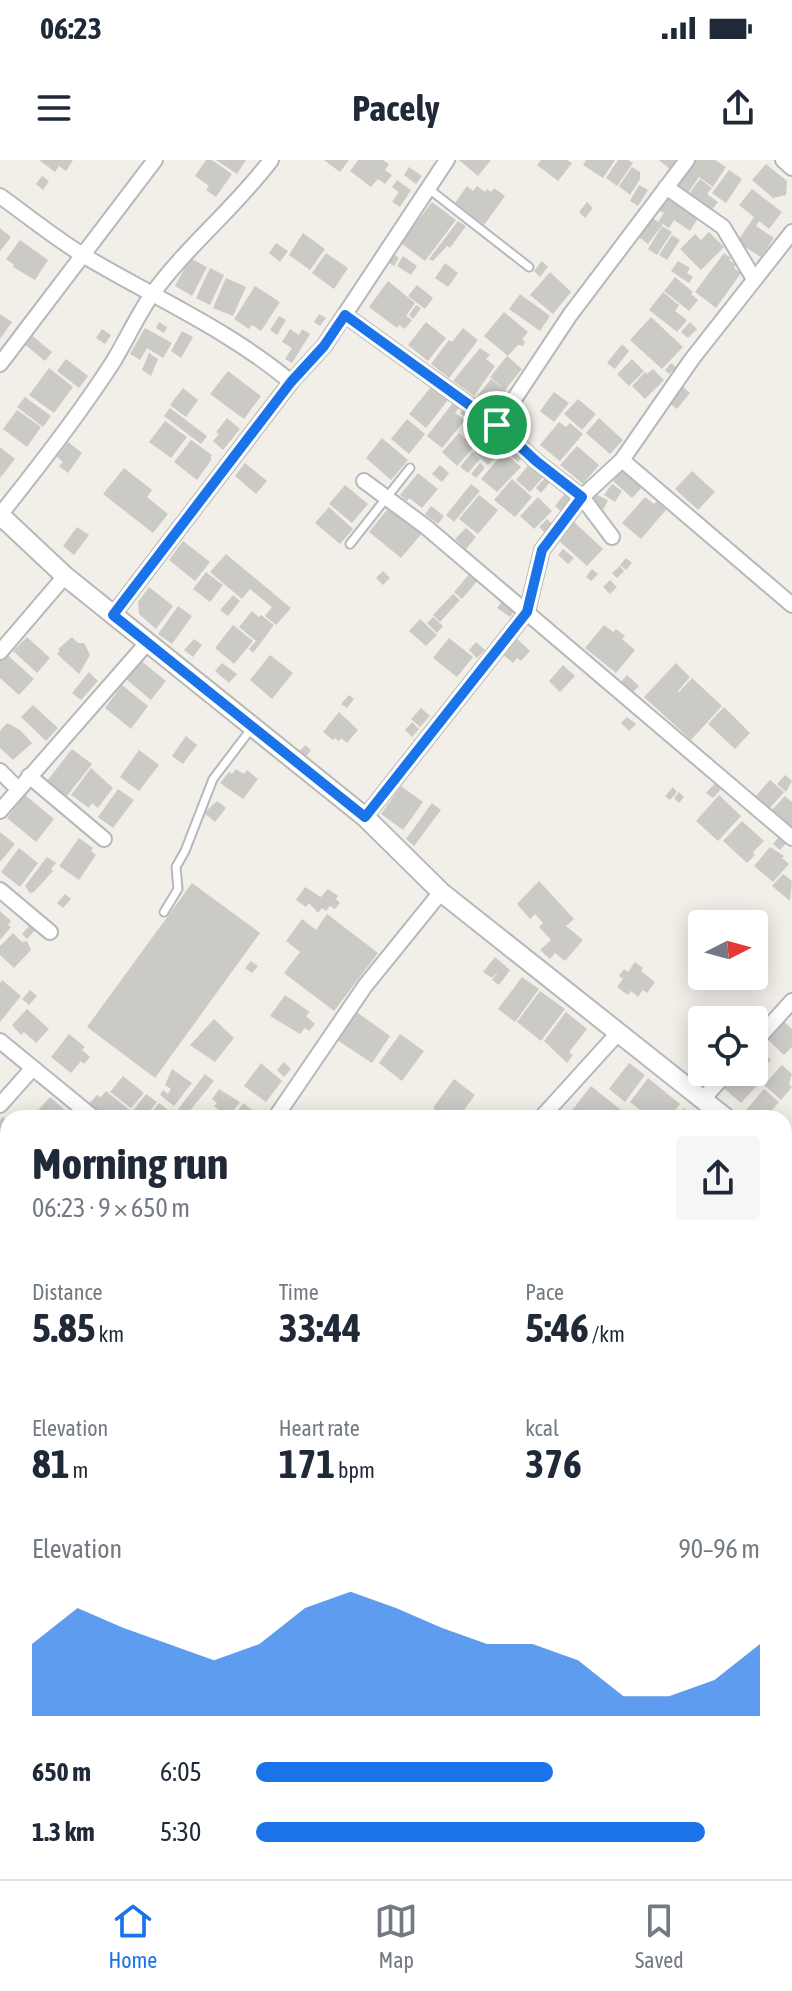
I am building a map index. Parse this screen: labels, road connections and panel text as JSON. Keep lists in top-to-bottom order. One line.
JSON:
{"north":"right","page":{"status":"06:23","header":"Pacely","heading":["Morning run","06:23 · 9 × 650 m"],"stats":[["Distance","5.85 km"],["Time","33:44"],["Pace","5:46 /km"],["Elevation","81 m"],["Heart rate","171 bpm"],["kcal","376"]],"chart":["Elevation","90–96 m"],"list":[{"name":"650 m","note":"6:05"},{"name":"1.3 km","note":"5:30"}],"tabs":["Home","Map","Saved"]}}
